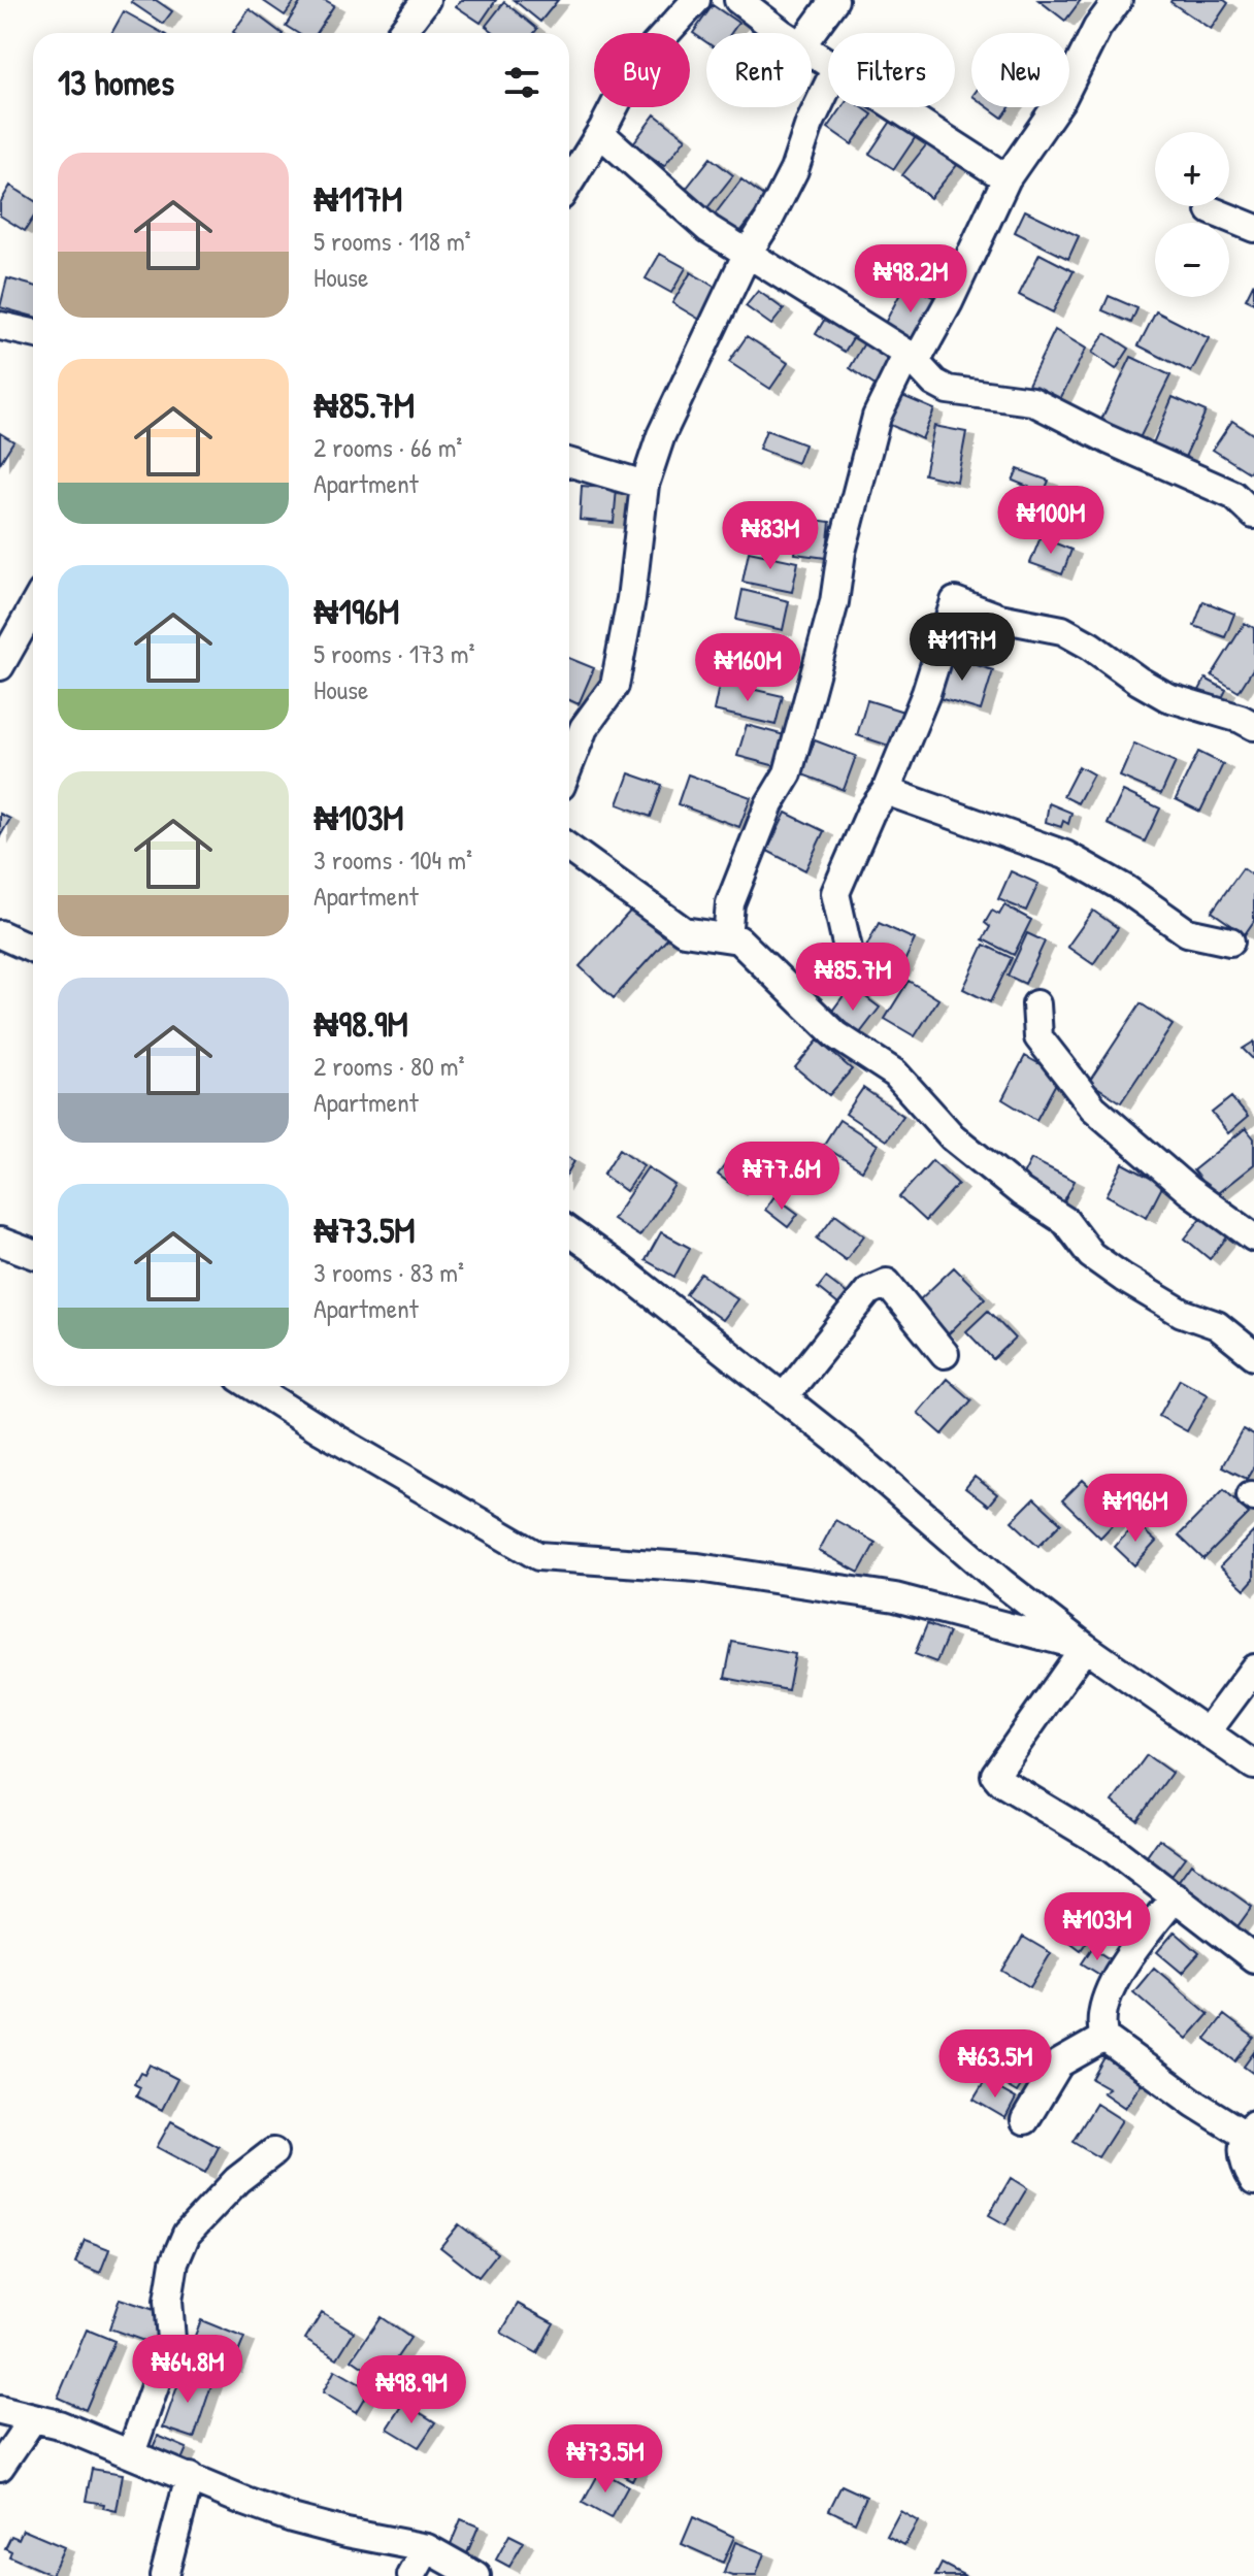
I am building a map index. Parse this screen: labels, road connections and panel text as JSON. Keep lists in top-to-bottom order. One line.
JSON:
{"page":{"chip":["Buy","Rent","Filters","New"],"heading":"13 homes","map_buttons":["+","−"],"list":[{"name":"₦117M","note":"5 rooms · 118 m² · House"},{"name":"₦85.7M","note":"2 rooms · 66 m² · Apartment"},{"name":"₦196M","note":"5 rooms · 173 m² · House"},{"name":"₦103M","note":"3 rooms · 104 m² · Apartment"},{"name":"₦98.9M","note":"2 rooms · 80 m² · Apartment"},{"name":"₦73.5M","note":"3 rooms · 83 m² · Apartment"}],"price":["₦98.2M","₦100M","₦83M","₦117M","₦160M","₦85.7M","₦77.6M","₦196M","₦103M","₦63.5M","₦64.8M","₦98.9M","₦73.5M"]}}
